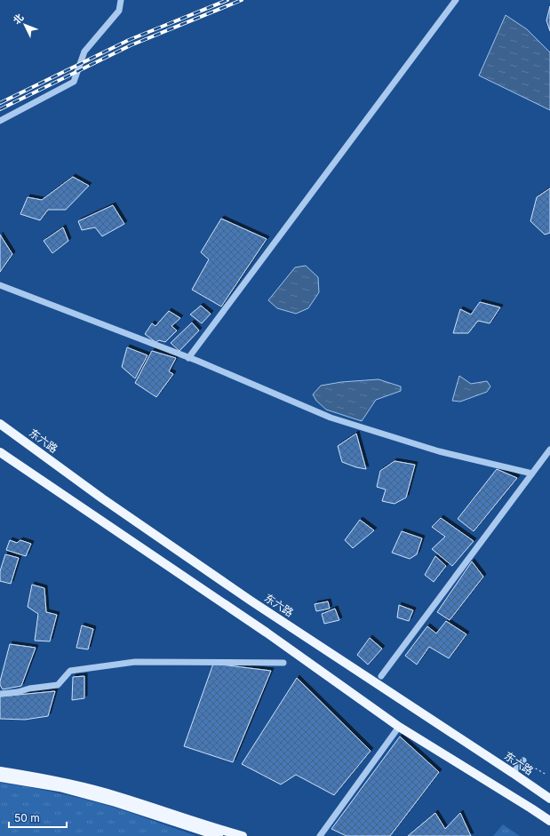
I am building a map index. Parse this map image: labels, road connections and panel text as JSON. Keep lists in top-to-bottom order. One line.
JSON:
{"streets":{"main road":["东六路"]},"scale_bar":"50 m","north":"top left"}
